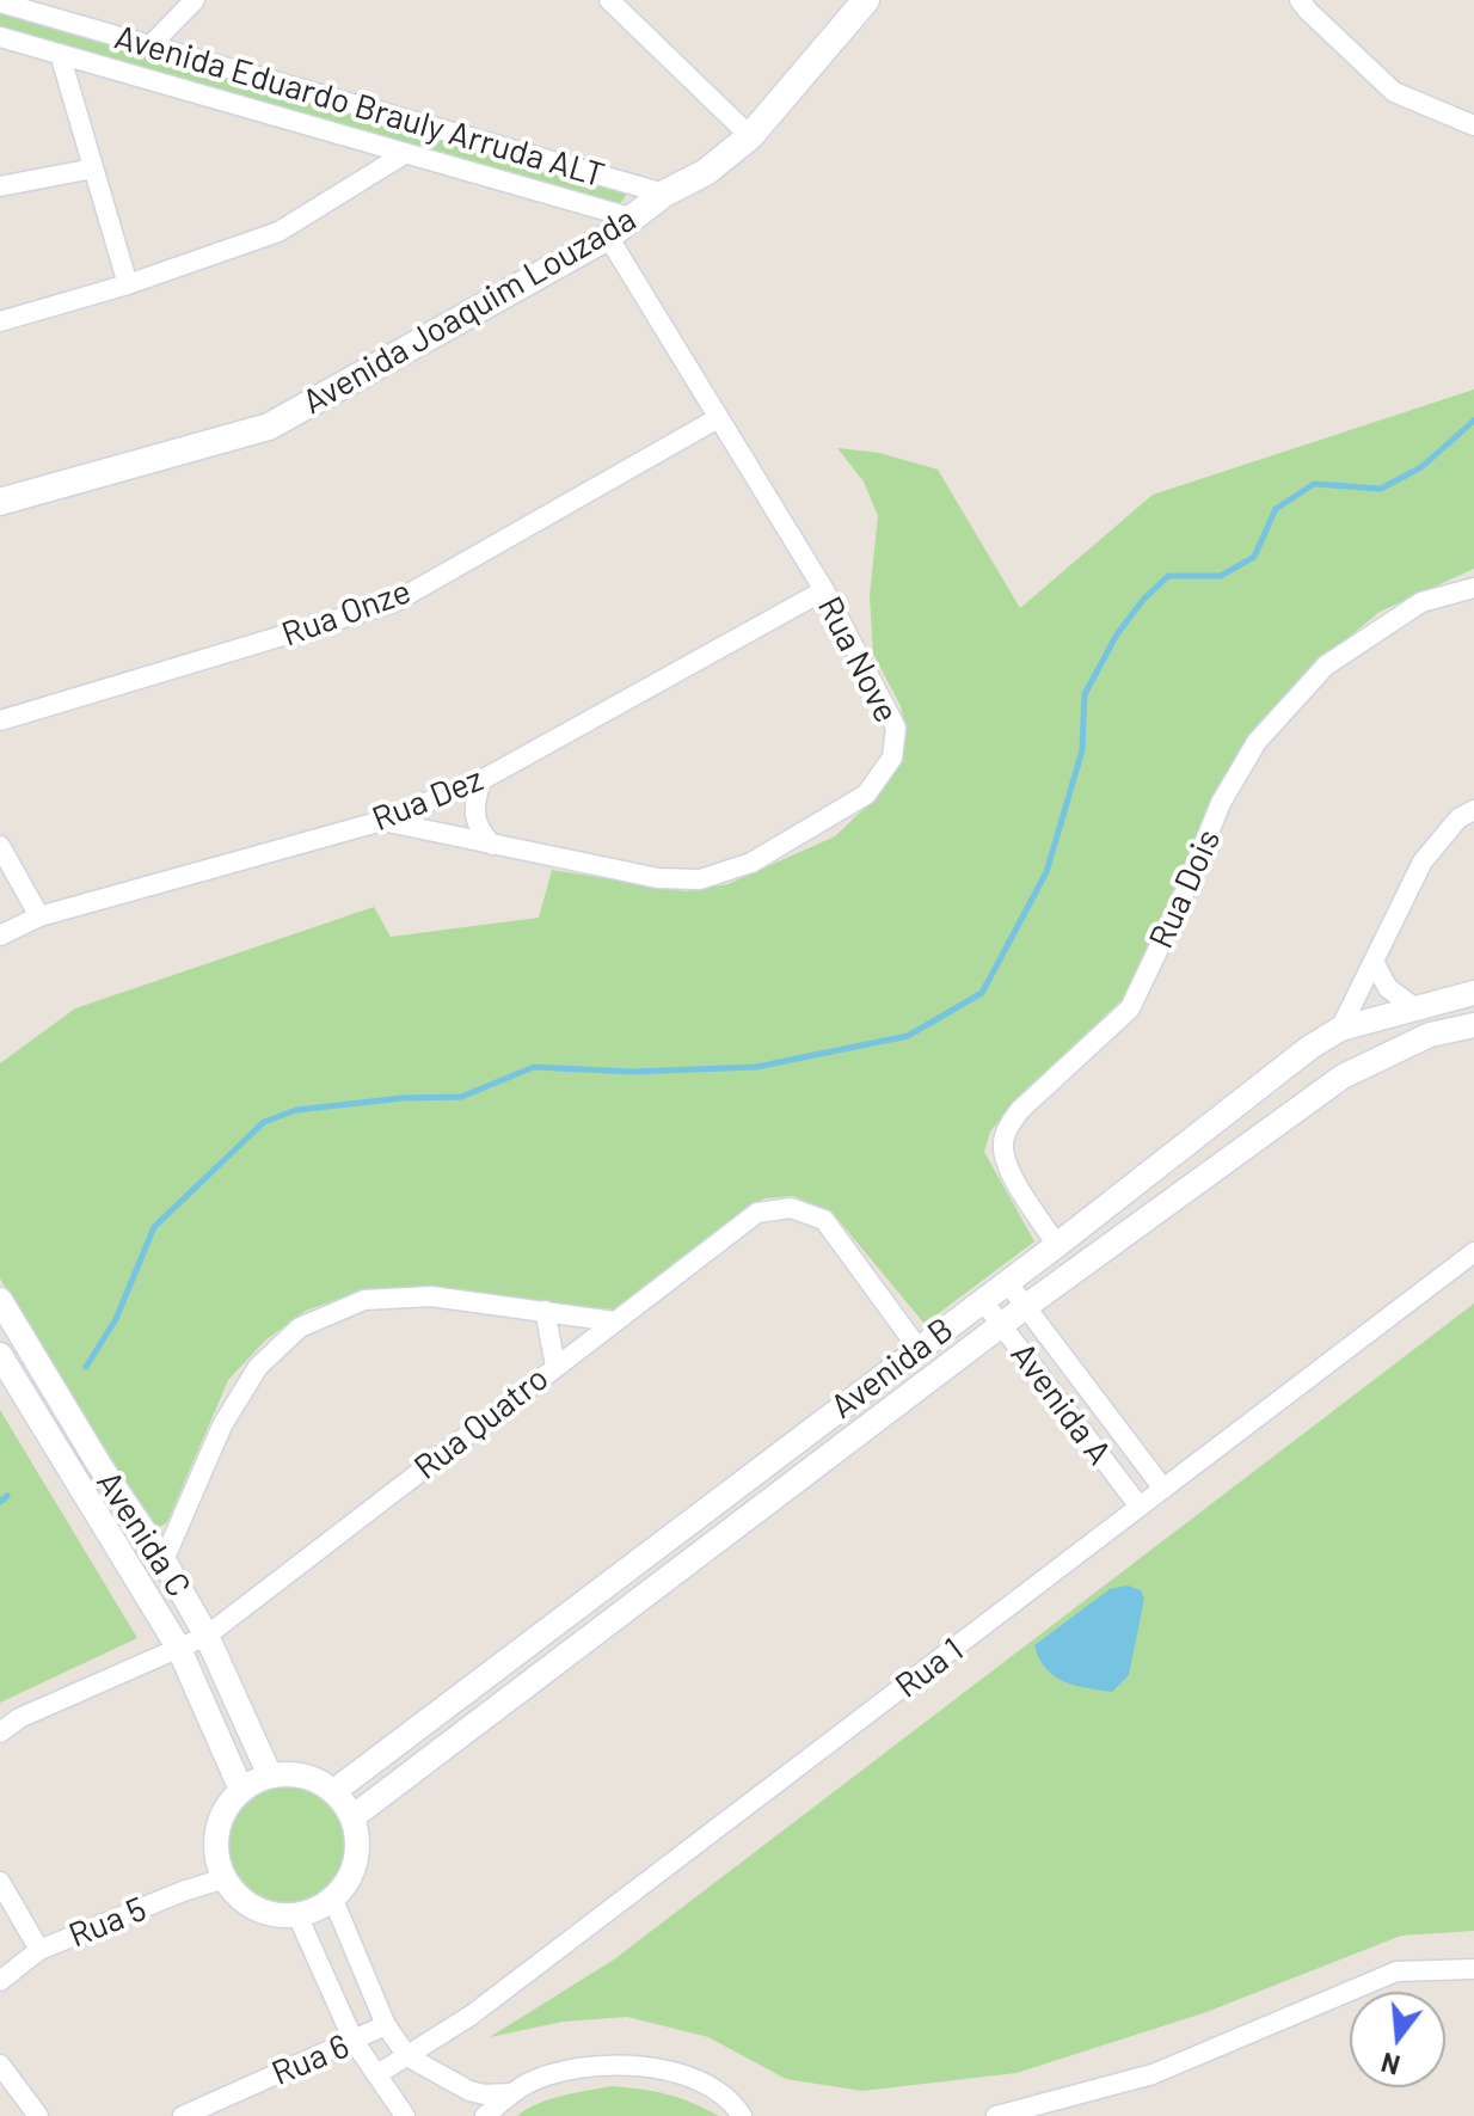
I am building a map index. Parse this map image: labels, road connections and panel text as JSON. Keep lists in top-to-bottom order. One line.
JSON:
{"streets":{"main road":["Avenida Joaquim Louzada"],"street":["Avenida Eduardo Brauly Arruda ALT","Rua Onze","Rua Nove","Rua Dez","Rua Dois","Avenida B","Avenida A","Rua Quatro","Avenida C","Rua 1","Rua 5","Rua 6"]},"crossings":[["Avenida Eduardo Brauly Arruda ALT","Avenida Joaquim Louzada"],["Avenida Joaquim Louzada","Rua Nove"],["Rua Onze","Rua Nove"],["Rua Nove","Rua Dez"],["Rua Dois","Avenida B"],["Avenida B","Avenida A"],["Avenida B","Rua Quatro"],["Avenida B","Avenida C"],["Avenida B","Rua 5"],["Avenida A","Rua 1"],["Rua Quatro","Avenida C"],["Avenida C","Rua 5"]],"north":"bottom"}
